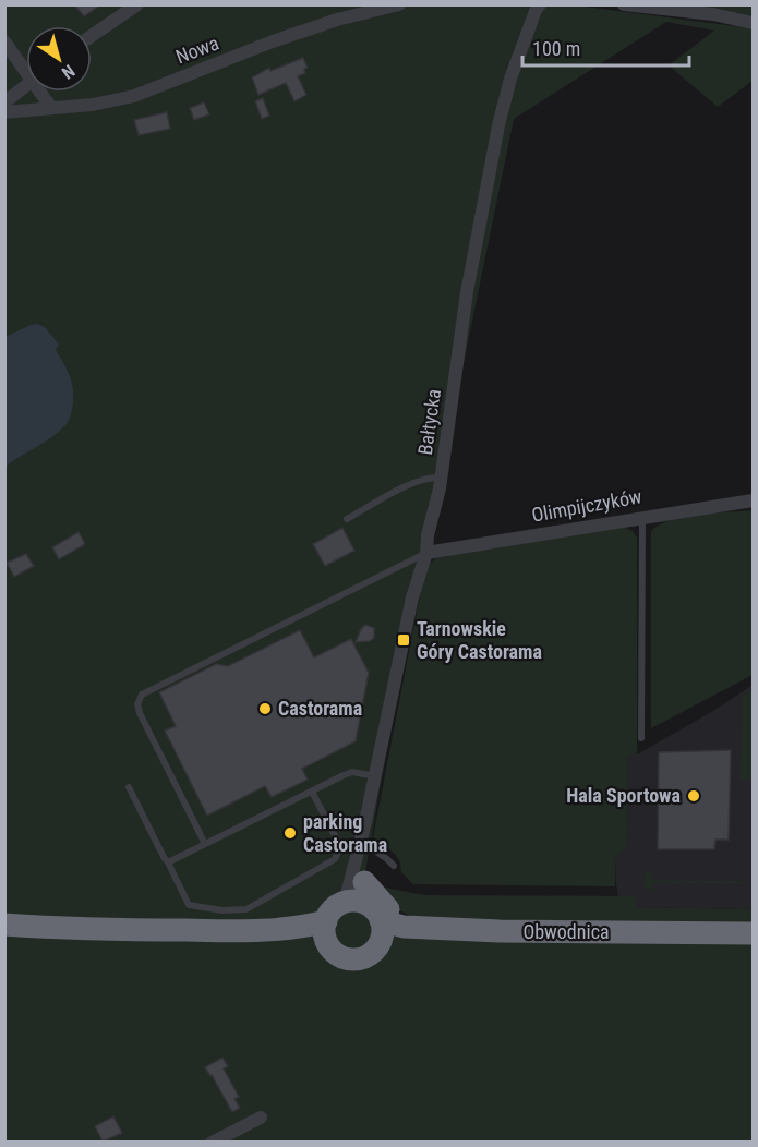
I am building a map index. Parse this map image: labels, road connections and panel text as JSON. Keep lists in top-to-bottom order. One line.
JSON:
{"streets":{"highway":["Obwodnica"],"street":["Nowa","Bałtycka","Olimpijczyków"]},"crossings":[["Bałtycka","Olimpijczyków"],["Bałtycka","Obwodnica"]],"places":{"transit":["Tarnowskie Góry Castorama"],"other":["Castorama","Hala Sportowa","parking Castorama"]},"scale_bar":"100 m","north":"bottom right"}
